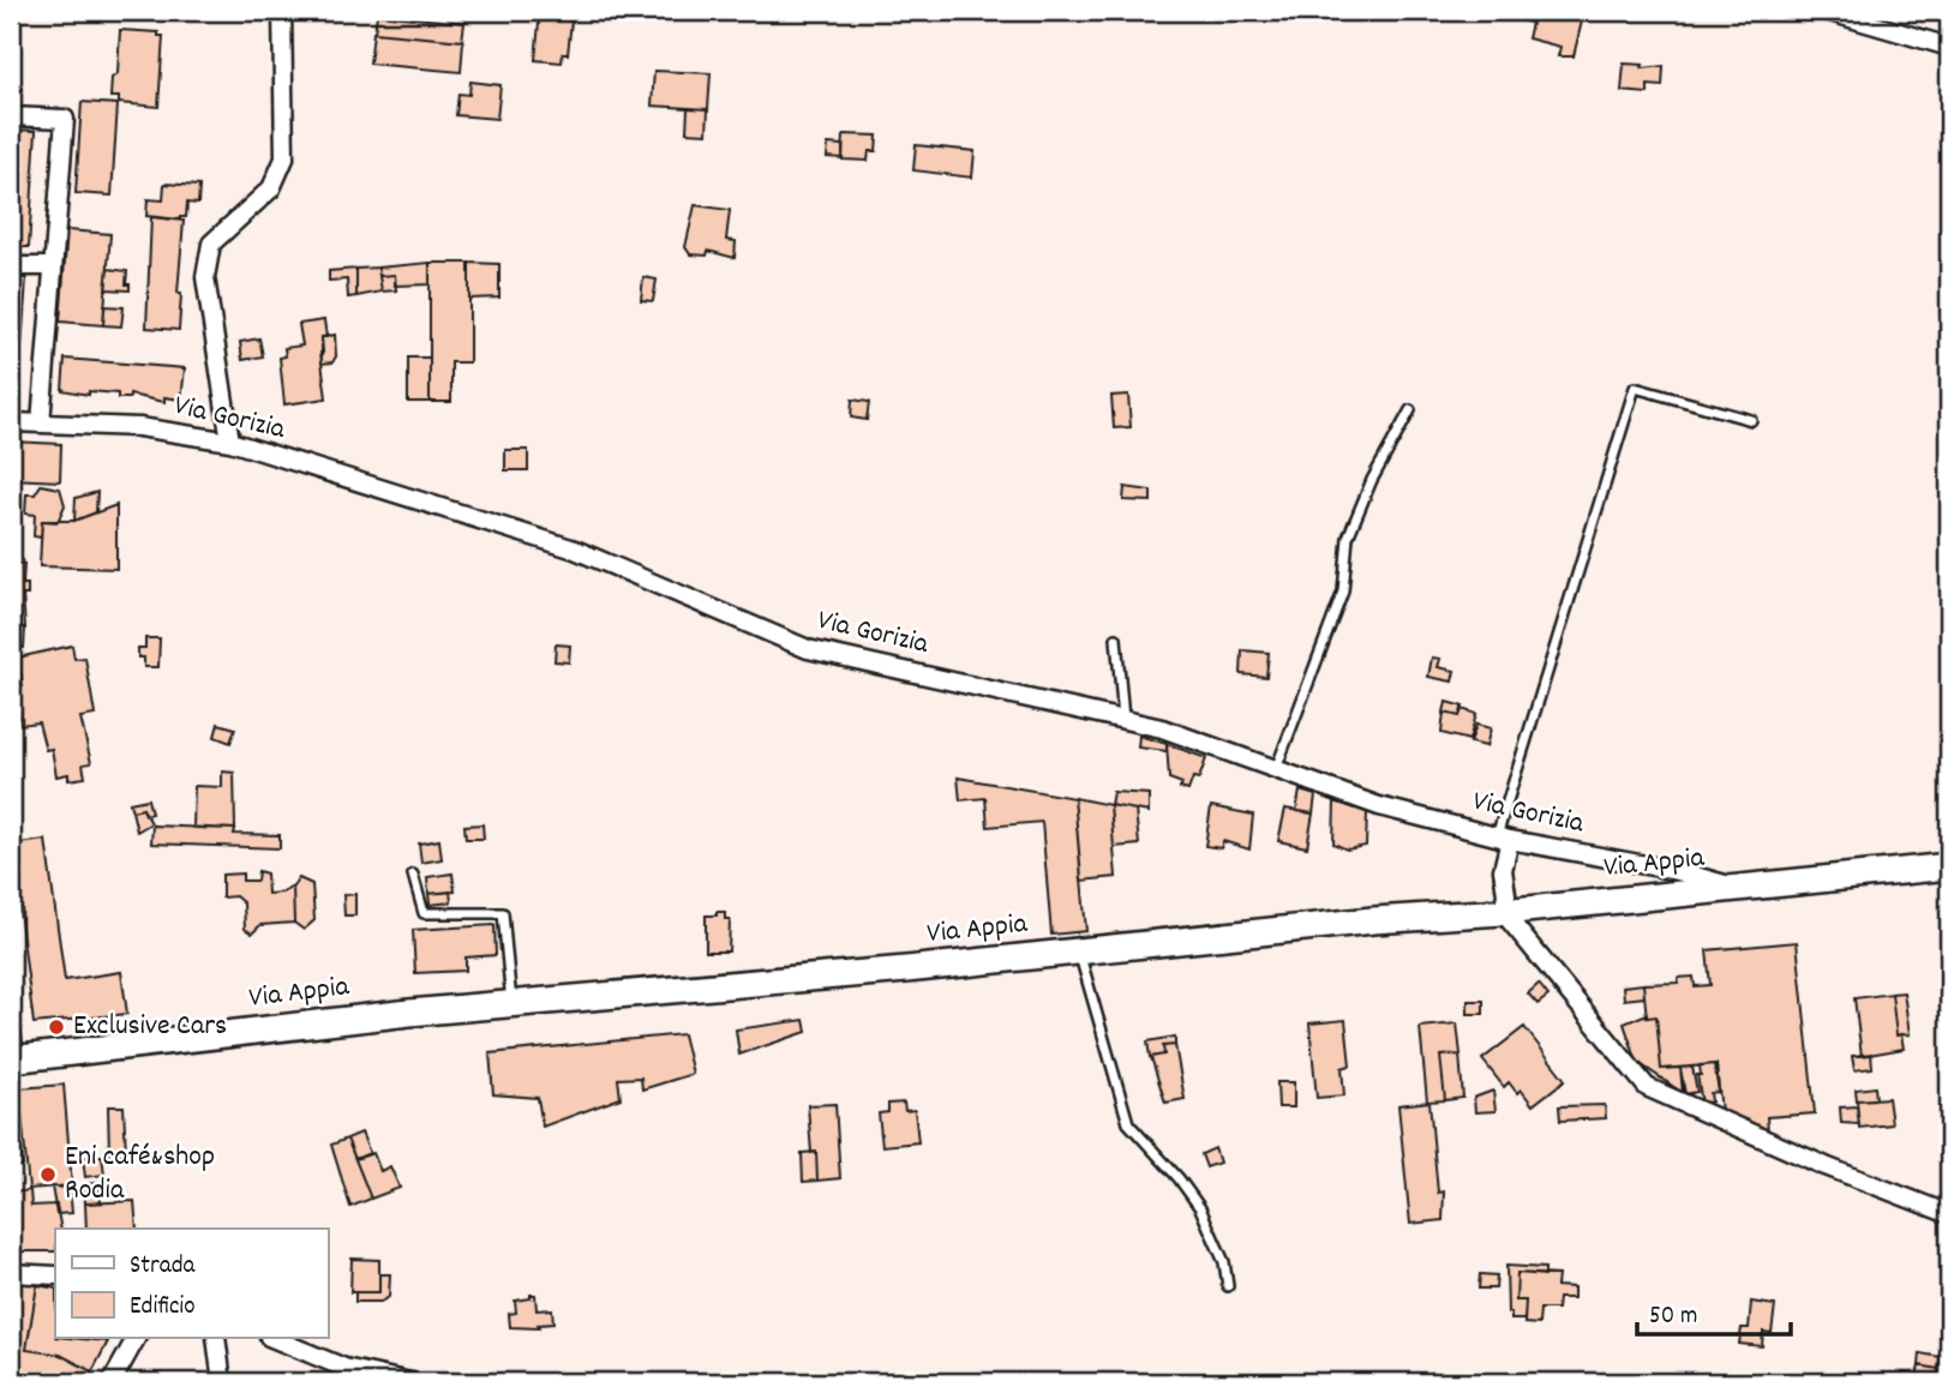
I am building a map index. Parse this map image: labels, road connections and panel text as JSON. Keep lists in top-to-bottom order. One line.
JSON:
{"streets":{"main road":["Via Appia"],"street":["Via Gorizia"]},"crossings":[["Via Gorizia","Via Appia"]],"places":["Exclusive Cars","Eni café&shop Rodia"],"legend":["Strada","Edificio"],"scale_bar":"50 m"}
